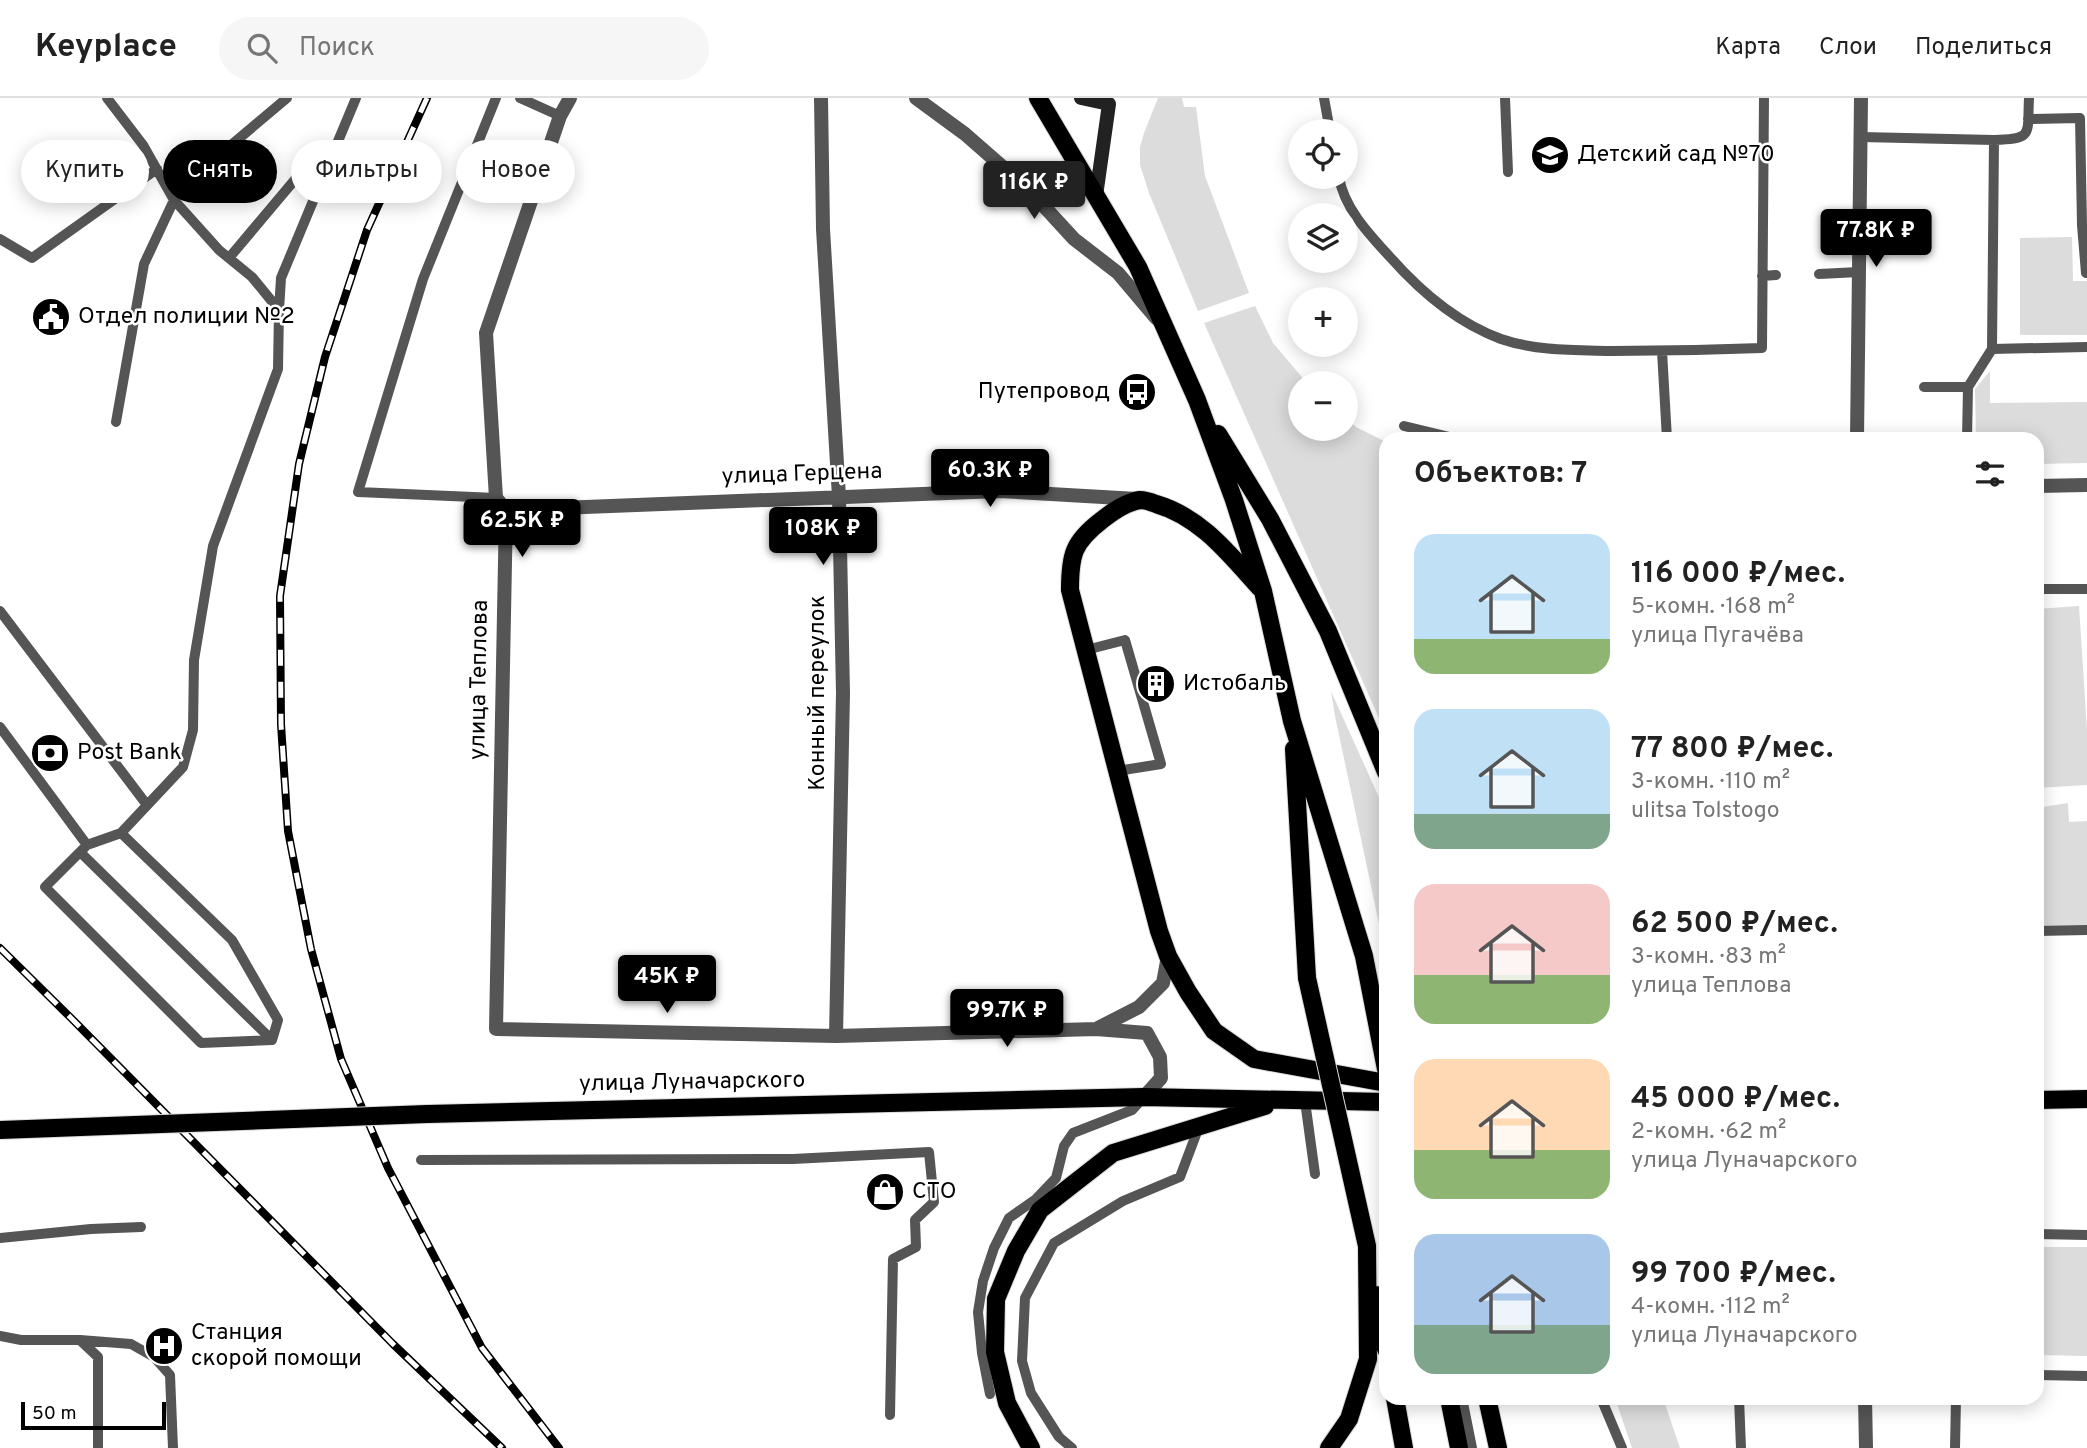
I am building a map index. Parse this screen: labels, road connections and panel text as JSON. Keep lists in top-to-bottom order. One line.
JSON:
{"streets":{"main road":["улица Луначарского"],"street":["улица Герцена","улица Теплова","Конный переулок"]},"crossings":[["улица Герцена","улица Теплова"],["улица Герцена","Конный переулок"],["улица Теплова","Конный переулок"]],"places":{"school or university":["Детский сад №70"],"public building":["Отдел полиции №2"],"bus stop":["Путепровод"],"building":["Истобаль"],"bank":["Post Bank"],"shop":["СТО"],"hospital":["Станция скорой помощи"]},"scale_bar":"50 m","page":{"header":"Keyplace","search":"Поиск","nav":["Карта","Слои","Поделиться"],"map_buttons":["+","−"],"chip":["Купить","Снять","Фильтры","Новое"],"price":["116K ₽","77.8K ₽","60.3K ₽","62.5K ₽","108K ₽","45K ₽","99.7K ₽"],"heading":"Объектов: 7","list":[{"name":"116 000 ₽/мес.","note":"5-комн. · 168 m² · улица Пугачёва"},{"name":"77 800 ₽/мес.","note":"3-комн. · 110 m² · ulitsa Tolstogo"},{"name":"62 500 ₽/мес.","note":"3-комн. · 83 m² · улица Теплова"},{"name":"45 000 ₽/мес.","note":"2-комн. · 62 m² · улица Луначарского"},{"name":"99 700 ₽/мес.","note":"4-комн. · 112 m² · улица Луначарского"}],"scale":"50 m"}}
